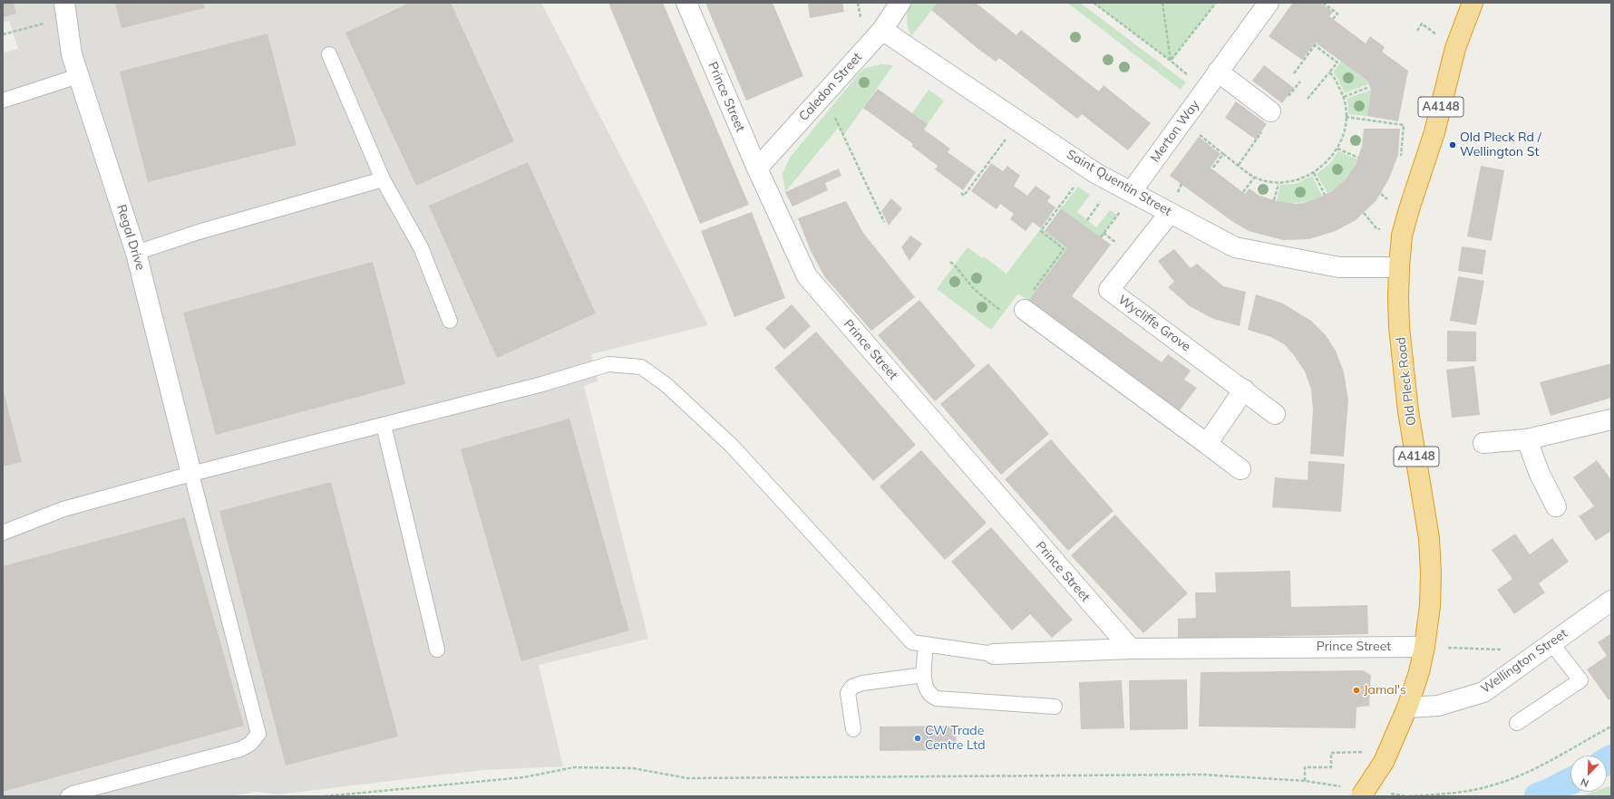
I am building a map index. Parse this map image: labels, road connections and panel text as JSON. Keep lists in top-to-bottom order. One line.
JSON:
{"streets":{"highway":["A4148","Old Pleck Road"],"street":["Caledon Street","Prince Street","Merton Way","Saint Quentin Street","Regal Drive","Wycliffe Grove","Wellington Street"]},"crossings":[["Caledon Street","Prince Street"],["Caledon Street","Saint Quentin Street"],["Prince Street","Old Pleck Road"],["Merton Way","Saint Quentin Street"],["Saint Quentin Street","Wycliffe Grove"],["Saint Quentin Street","Old Pleck Road"],["Old Pleck Road","Wellington Street"]],"places":["Old Pleck Rd / Wellington St","Jamal's","CW Trade Centre Ltd"],"north":"bottom left"}
